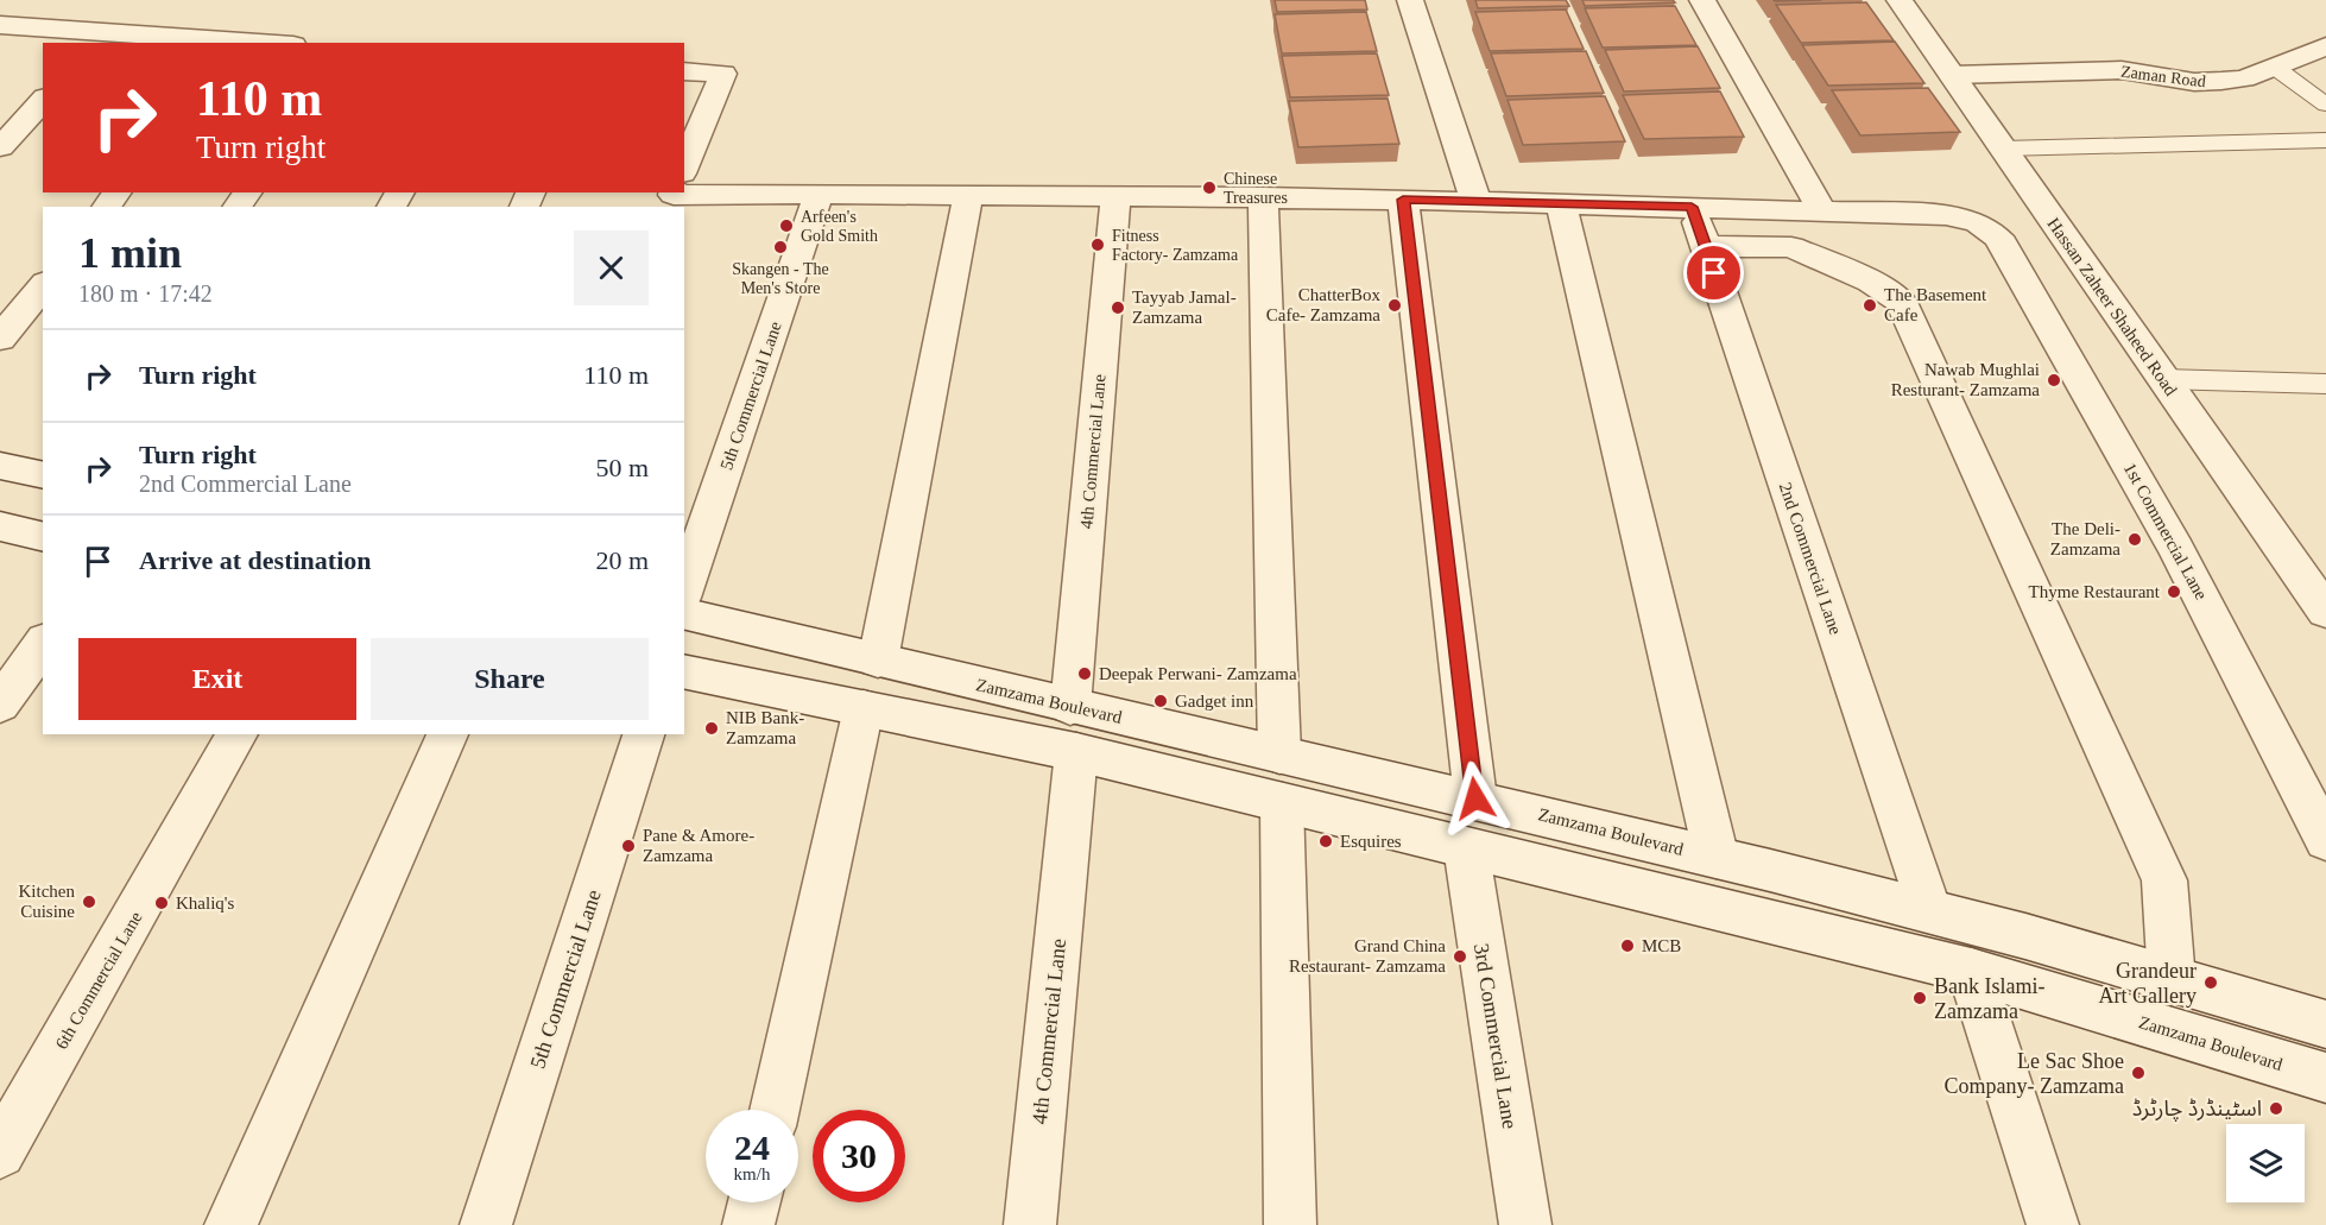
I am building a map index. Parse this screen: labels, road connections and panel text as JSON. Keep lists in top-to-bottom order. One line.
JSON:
{"streets":{"street":["Zaman Road","Hassan Zaheer Shaheed Road","5th Commercial Lane","4th Commercial Lane","1st Commercial Lane","2nd Commercial Lane","Zamzama Boulevard","6th Commercial Lane","3rd Commercial Lane"]},"crossings":[["Zaman Road","Hassan Zaheer Shaheed Road"],["4th Commercial Lane","Zamzama Boulevard"],["2nd Commercial Lane","Zamzama Boulevard"],["Zamzama Boulevard","3rd Commercial Lane"]],"places":["Chinese Treasures","Arfeen's Gold Smith","Fitness Factory- Zamzama","Skangen - The Men's Store","ChatterBox Cafe- Zamzama","The Basement Cafe","Tayyab Jamal- Zamzama","Nawab Mughlai Resturant- Zamzama","The Deli- Zamzama","Thyme Restaurant","Deepak Perwani- Zamzama","Gadget inn","NIB Bank- Zamzama","Esquires","Pane & Amore- Zamzama","Kitchen Cuisine","Khaliq's","MCB","Grand China Restaurant- Zamzama","Grandeur Art Gallery","Bank Islami- Zamzama","Le Sac Shoe Company- Zamzama","اسٹینڈرڈ چارٹرڈ"],"page":{"turn":["110 m","Turn right"],"heading":["1 min","180 m · 17:42"],"list":[{"name":"Turn right","value":"110 m"},{"name":"Turn right","note":"2nd Commercial Lane","value":"50 m"},{"name":"Arrive at destination","value":"20 m"}],"buttons":["Exit","Share"],"speed":"24 km/h","limit":"30"}}
